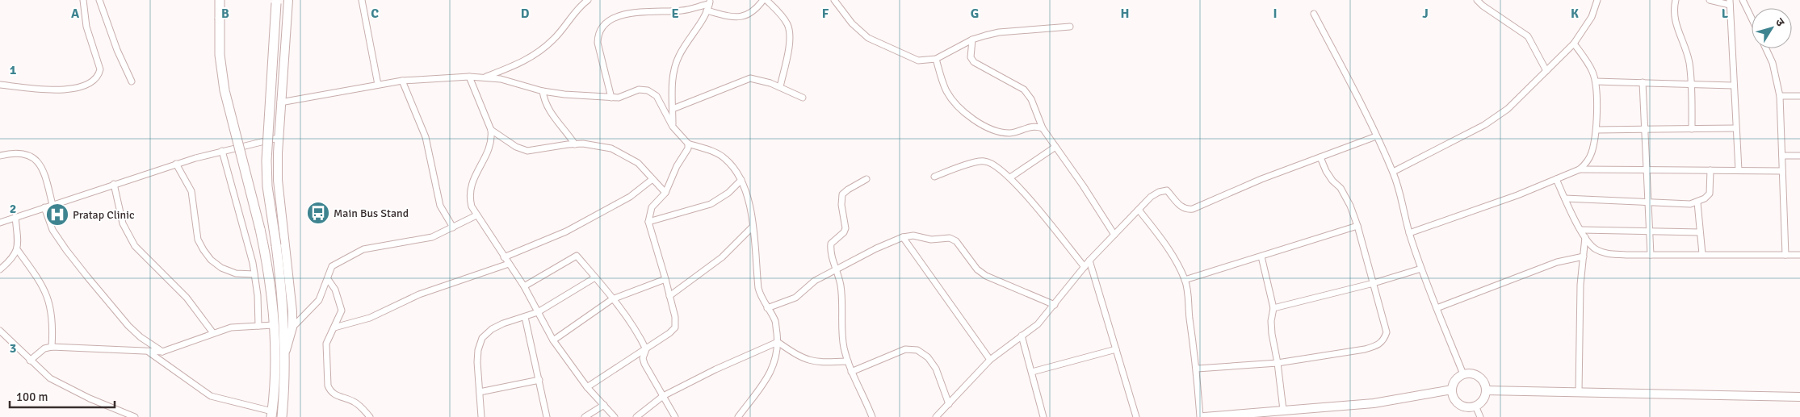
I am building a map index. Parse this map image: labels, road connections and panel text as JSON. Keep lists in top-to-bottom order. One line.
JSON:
{"places":{"bus stop":["Main Bus Stand"],"hospital":["Pratap Clinic"]},"scale_bar":"100 m","north":"top right","grid":{"columns":["A","B","C","D","E","F","G","H","I","J","K","L"],"rows":["1","2","3"]}}
